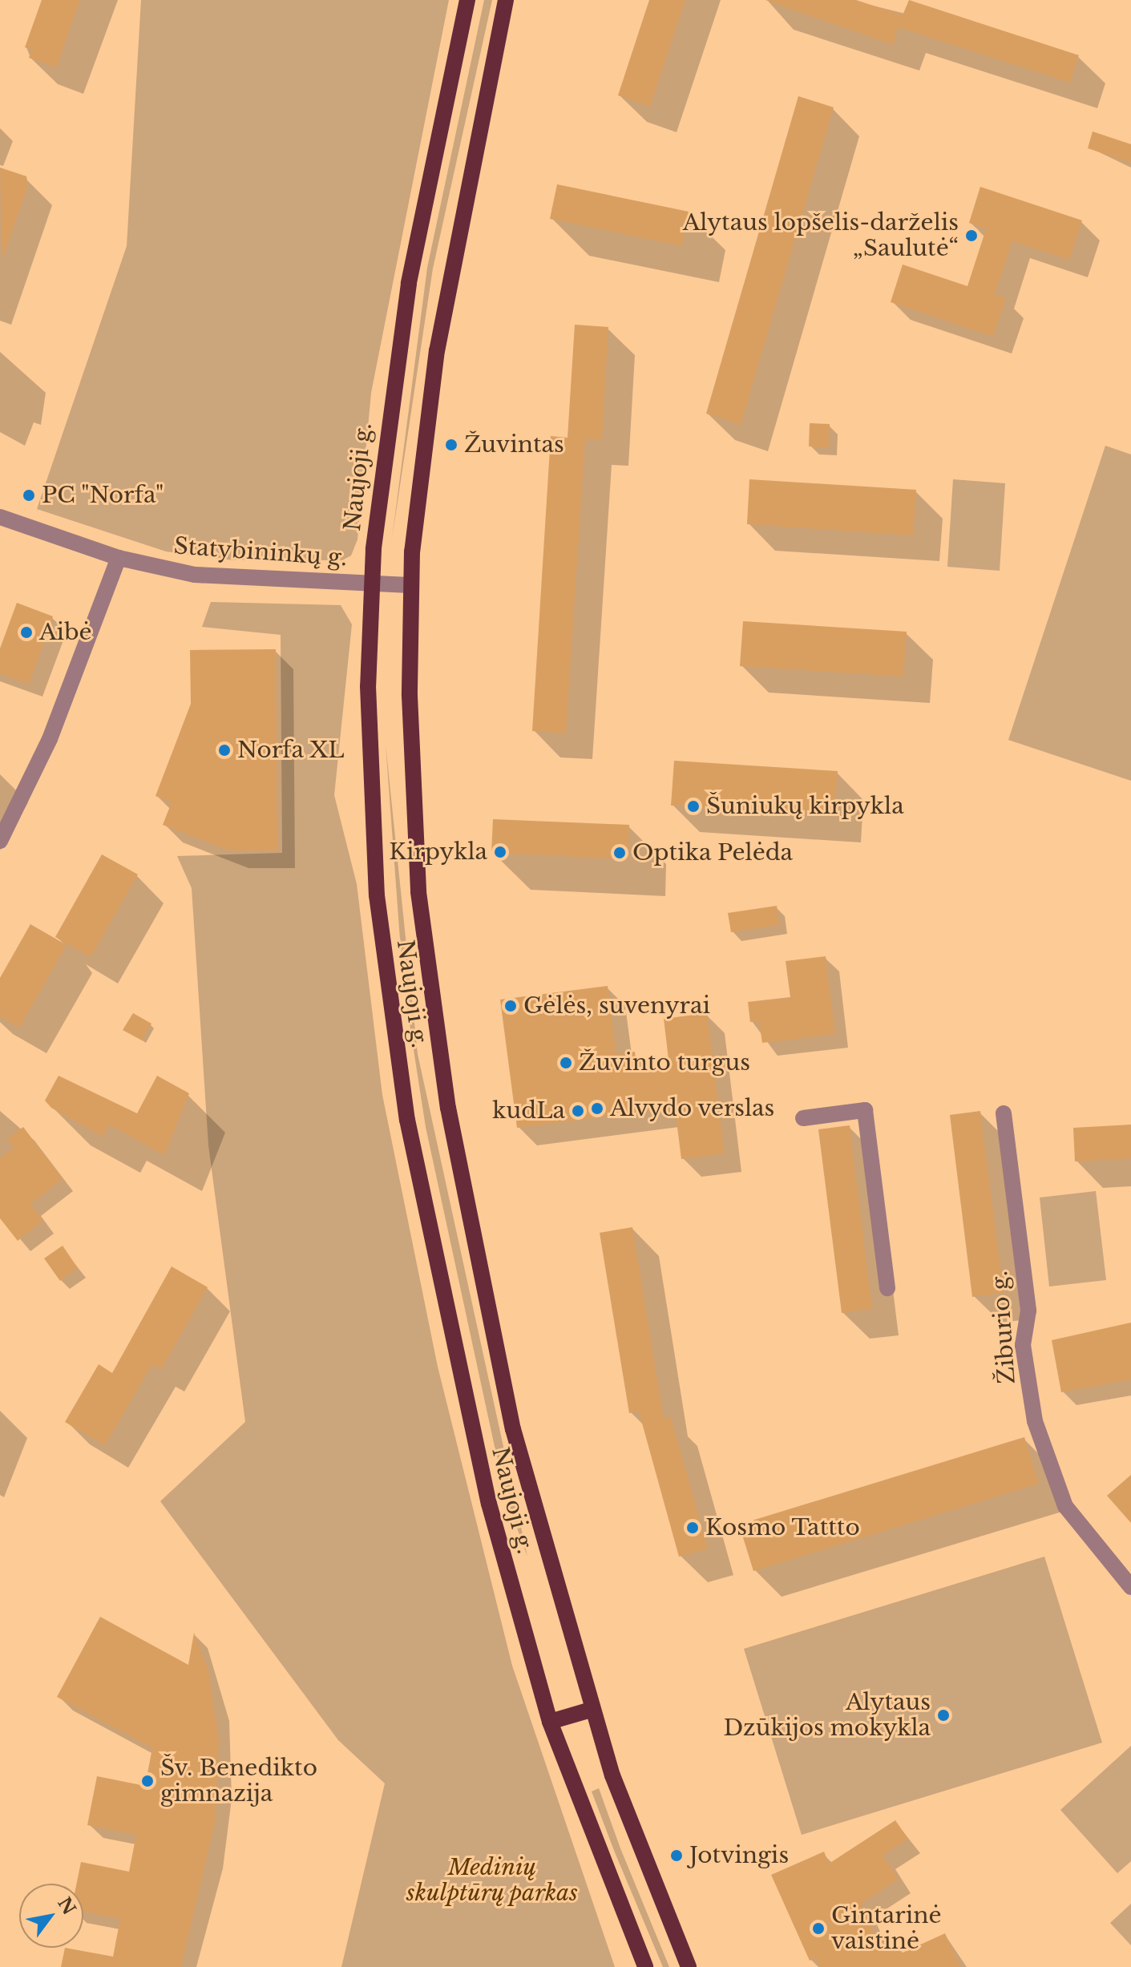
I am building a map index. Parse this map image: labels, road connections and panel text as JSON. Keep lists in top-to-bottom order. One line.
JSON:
{"streets":{"main road":["Naujoji g."],"street":["Statybininkų g.","Žiburio g."]},"crossings":[["Naujoji g.","Statybininkų g."]],"parks":["Medinių skulptūrų parkas"],"places":["Alytaus lopšelis-darželis „Saulutė“","Žuvintas","PC \"Norfa\"","Aibė","Norfa XL","Šuniukų kirpykla","Kirpykla","Optika Pelėda","Gėlės, suvenyrai","Žuvinto turgus","Alvydo verslas","kudLa","Kosmo Tattto","Alytaus Dzūkijos mokykla","Šv. Benedikto gimnazija","Jotvingis","Gintarinė vaistinė"],"north":"top right"}
